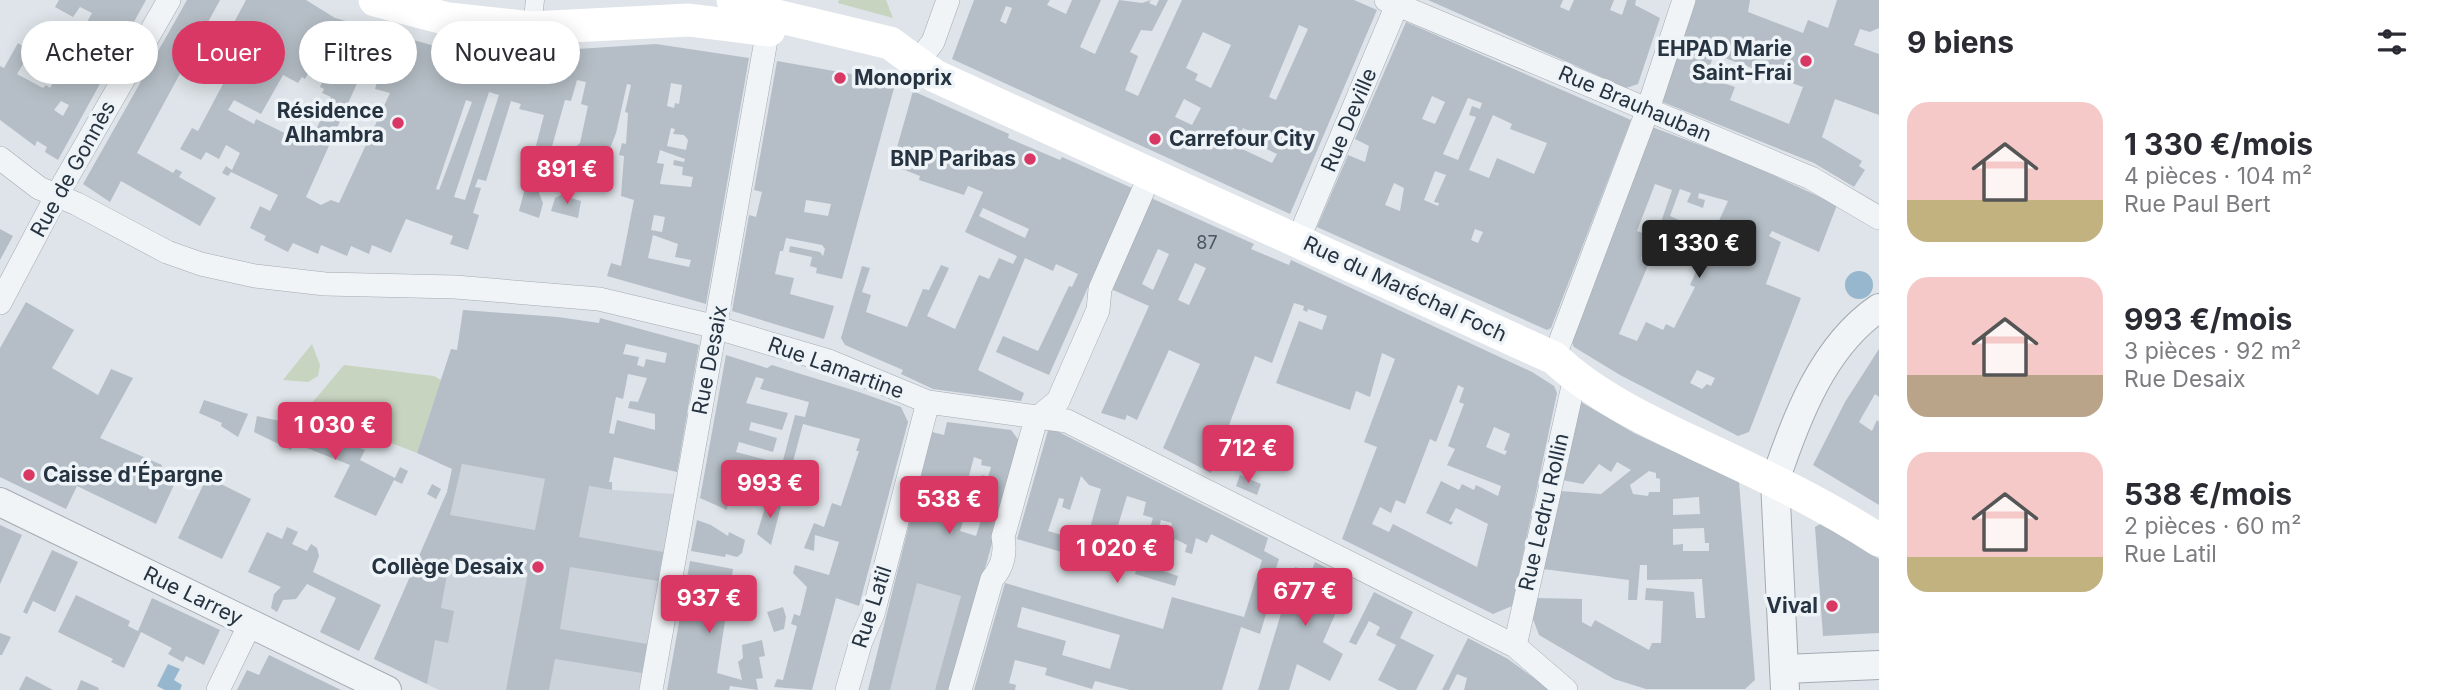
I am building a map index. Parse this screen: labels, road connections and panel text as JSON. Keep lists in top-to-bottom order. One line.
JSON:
{"streets":{"main road":["Rue du Maréchal Foch"],"street":["Rue Brauhauban","Rue Deville","Rue de Gonnès","Rue Desaix","Rue Lamartine","Rue Ledru Rollin","Rue Larrey","Rue Latil"]},"crossings":[["Rue Brauhauban","Rue Deville"],["Rue Brauhauban","Rue Ledru Rollin"],["Rue Deville","Rue du Maréchal Foch"],["Rue de Gonnès","Rue Lamartine"],["Rue du Maréchal Foch","Rue Ledru Rollin"],["Rue Desaix","Rue Lamartine"],["Rue Lamartine","Rue Ledru Rollin"],["Rue Lamartine","Rue Latil"]],"places":["EHPAD Marie Saint-Frai","Monoprix","Résidence Alhambra","Carrefour City","BNP Paribas","Caisse d'Épargne","Collège Desaix","Vival"],"house_numbers":["87"],"page":{"heading":"9 biens","chip":["Acheter","Louer","Filtres","Nouveau"],"list":[{"name":"1 330 €/mois","note":"4 pièces · 104 m² · Rue Paul Bert"},{"name":"993 €/mois","note":"3 pièces · 92 m² · Rue Desaix"},{"name":"538 €/mois","note":"2 pièces · 60 m² · Rue Latil"}],"price":["891 €","1 330 €","1 030 €","712 €","993 €","538 €","1 020 €","677 €","937 €"]}}
